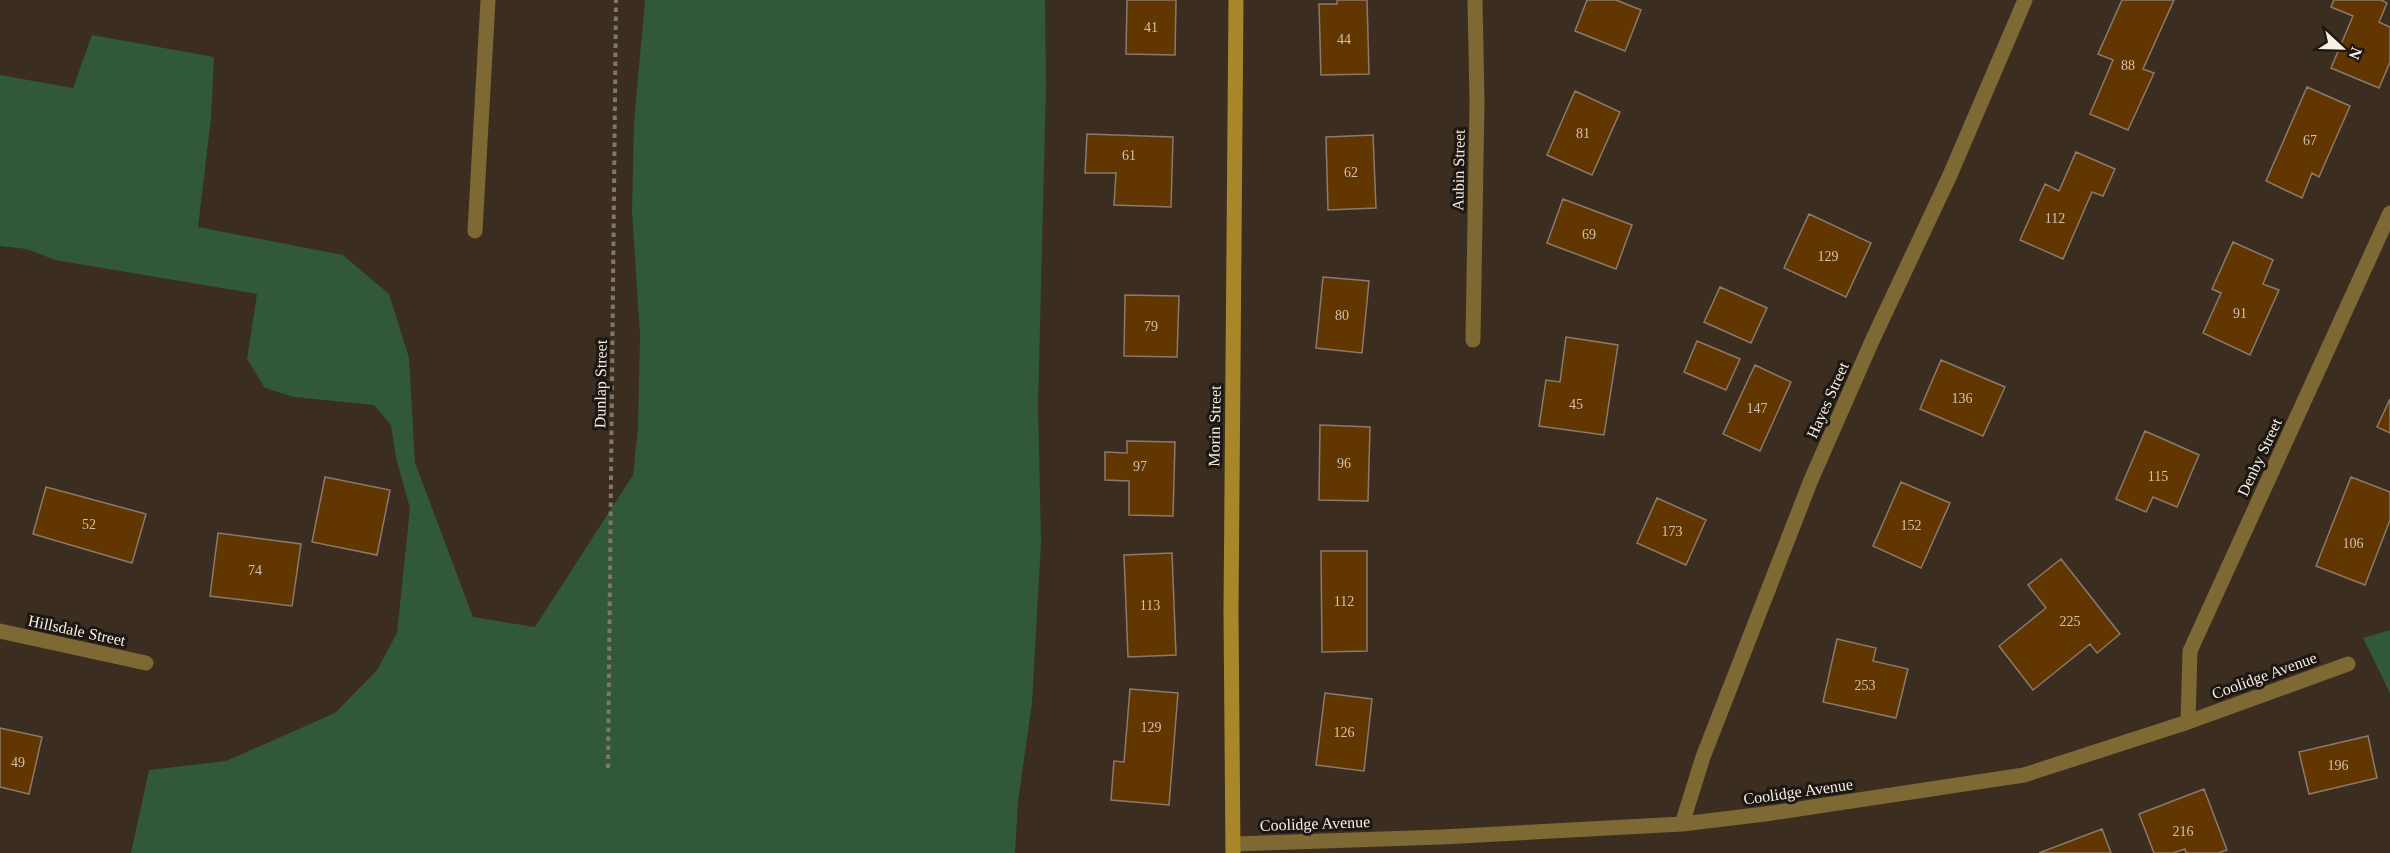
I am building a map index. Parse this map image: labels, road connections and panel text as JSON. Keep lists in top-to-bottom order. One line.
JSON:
{"streets":{"street":["Aubin Street","Hayes Street","Morin Street","Denby Street","Hillsdale Street","Coolidge Avenue"],"path":["Dunlap Street"]},"crossings":[["Hayes Street","Coolidge Avenue"],["Morin Street","Coolidge Avenue"],["Denby Street","Coolidge Avenue"]],"house_numbers":["41","44","88","81","67","61","62","112","69","129","91","80","79","136","45","147","96","97","115","52","152","173","106","74","112","113","225","253","129","126","49","196","216"],"north":"right"}
